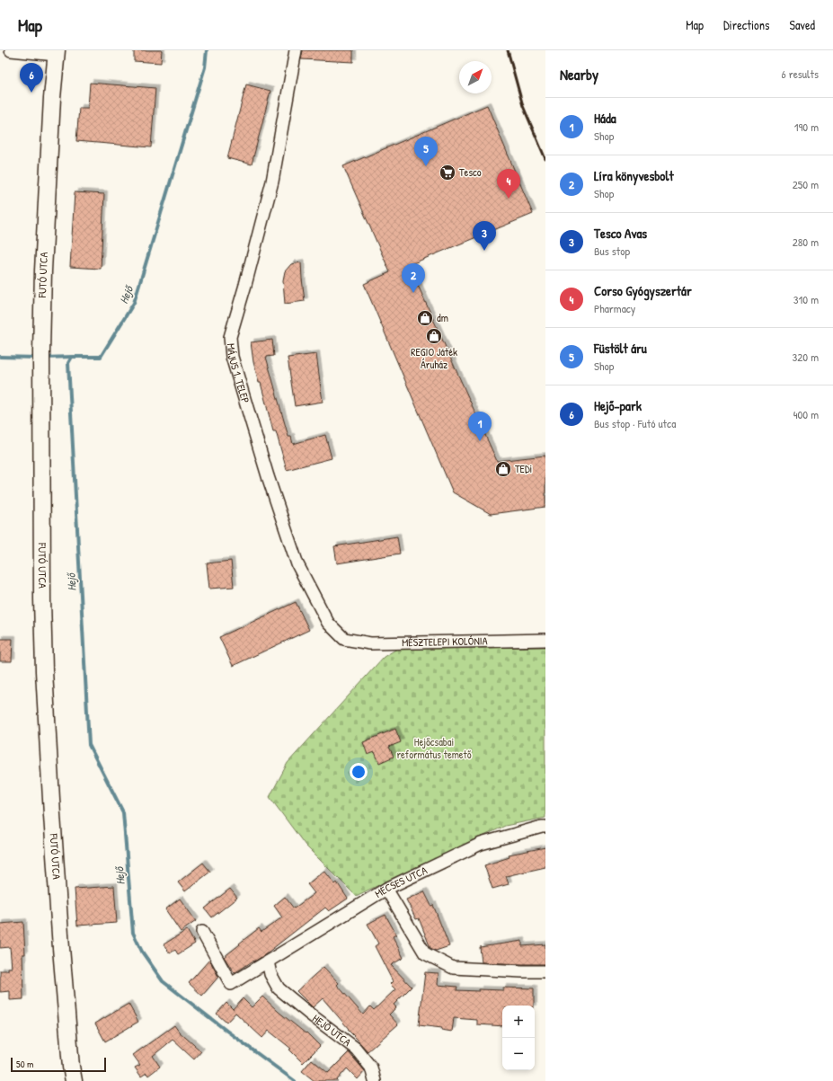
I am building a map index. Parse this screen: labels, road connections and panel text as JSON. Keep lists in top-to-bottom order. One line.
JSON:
{"streets":{"main road":["FUTÓ UTCA"],"street":["MÁJUS 1. TELEP","MÉSZTELEPI KOLÓNIA","MÉCSES UTCA","HEJŐ UTCA"]},"crossings":[["MÁJUS 1. TELEP","MÉSZTELEPI KOLÓNIA"],["MÉCSES UTCA","HEJŐ UTCA"]],"water":["Hejő"],"parks":["Hejőcsabai református temető"],"places":{"supermarket":["Tesco"],"shop":["dm","REGIO Játék Áruház","TEDi"]},"scale_bar":"50 m","north":"top right","page":{"header":"Map","nav":["Map","Directions","Saved"],"heading":["Nearby","6 results"],"pins":["6","5","4","3","2","1"],"list":[{"mark":"1","name":"Háda","note":"Shop","value":"190 m"},{"mark":"2","name":"Líra könyvesbolt","note":"Shop","value":"250 m"},{"mark":"3","name":"Tesco Avas","note":"Bus stop","value":"280 m"},{"mark":"4","name":"Corso Gyógyszertár","note":"Pharmacy","value":"310 m"},{"mark":"5","name":"Füstölt áru","note":"Shop","value":"320 m"},{"mark":"6","name":"Hejő-park","note":"Bus stop · Futó utca","value":"400 m"}],"map_buttons":["+","−"],"scale":"50 m"}}
